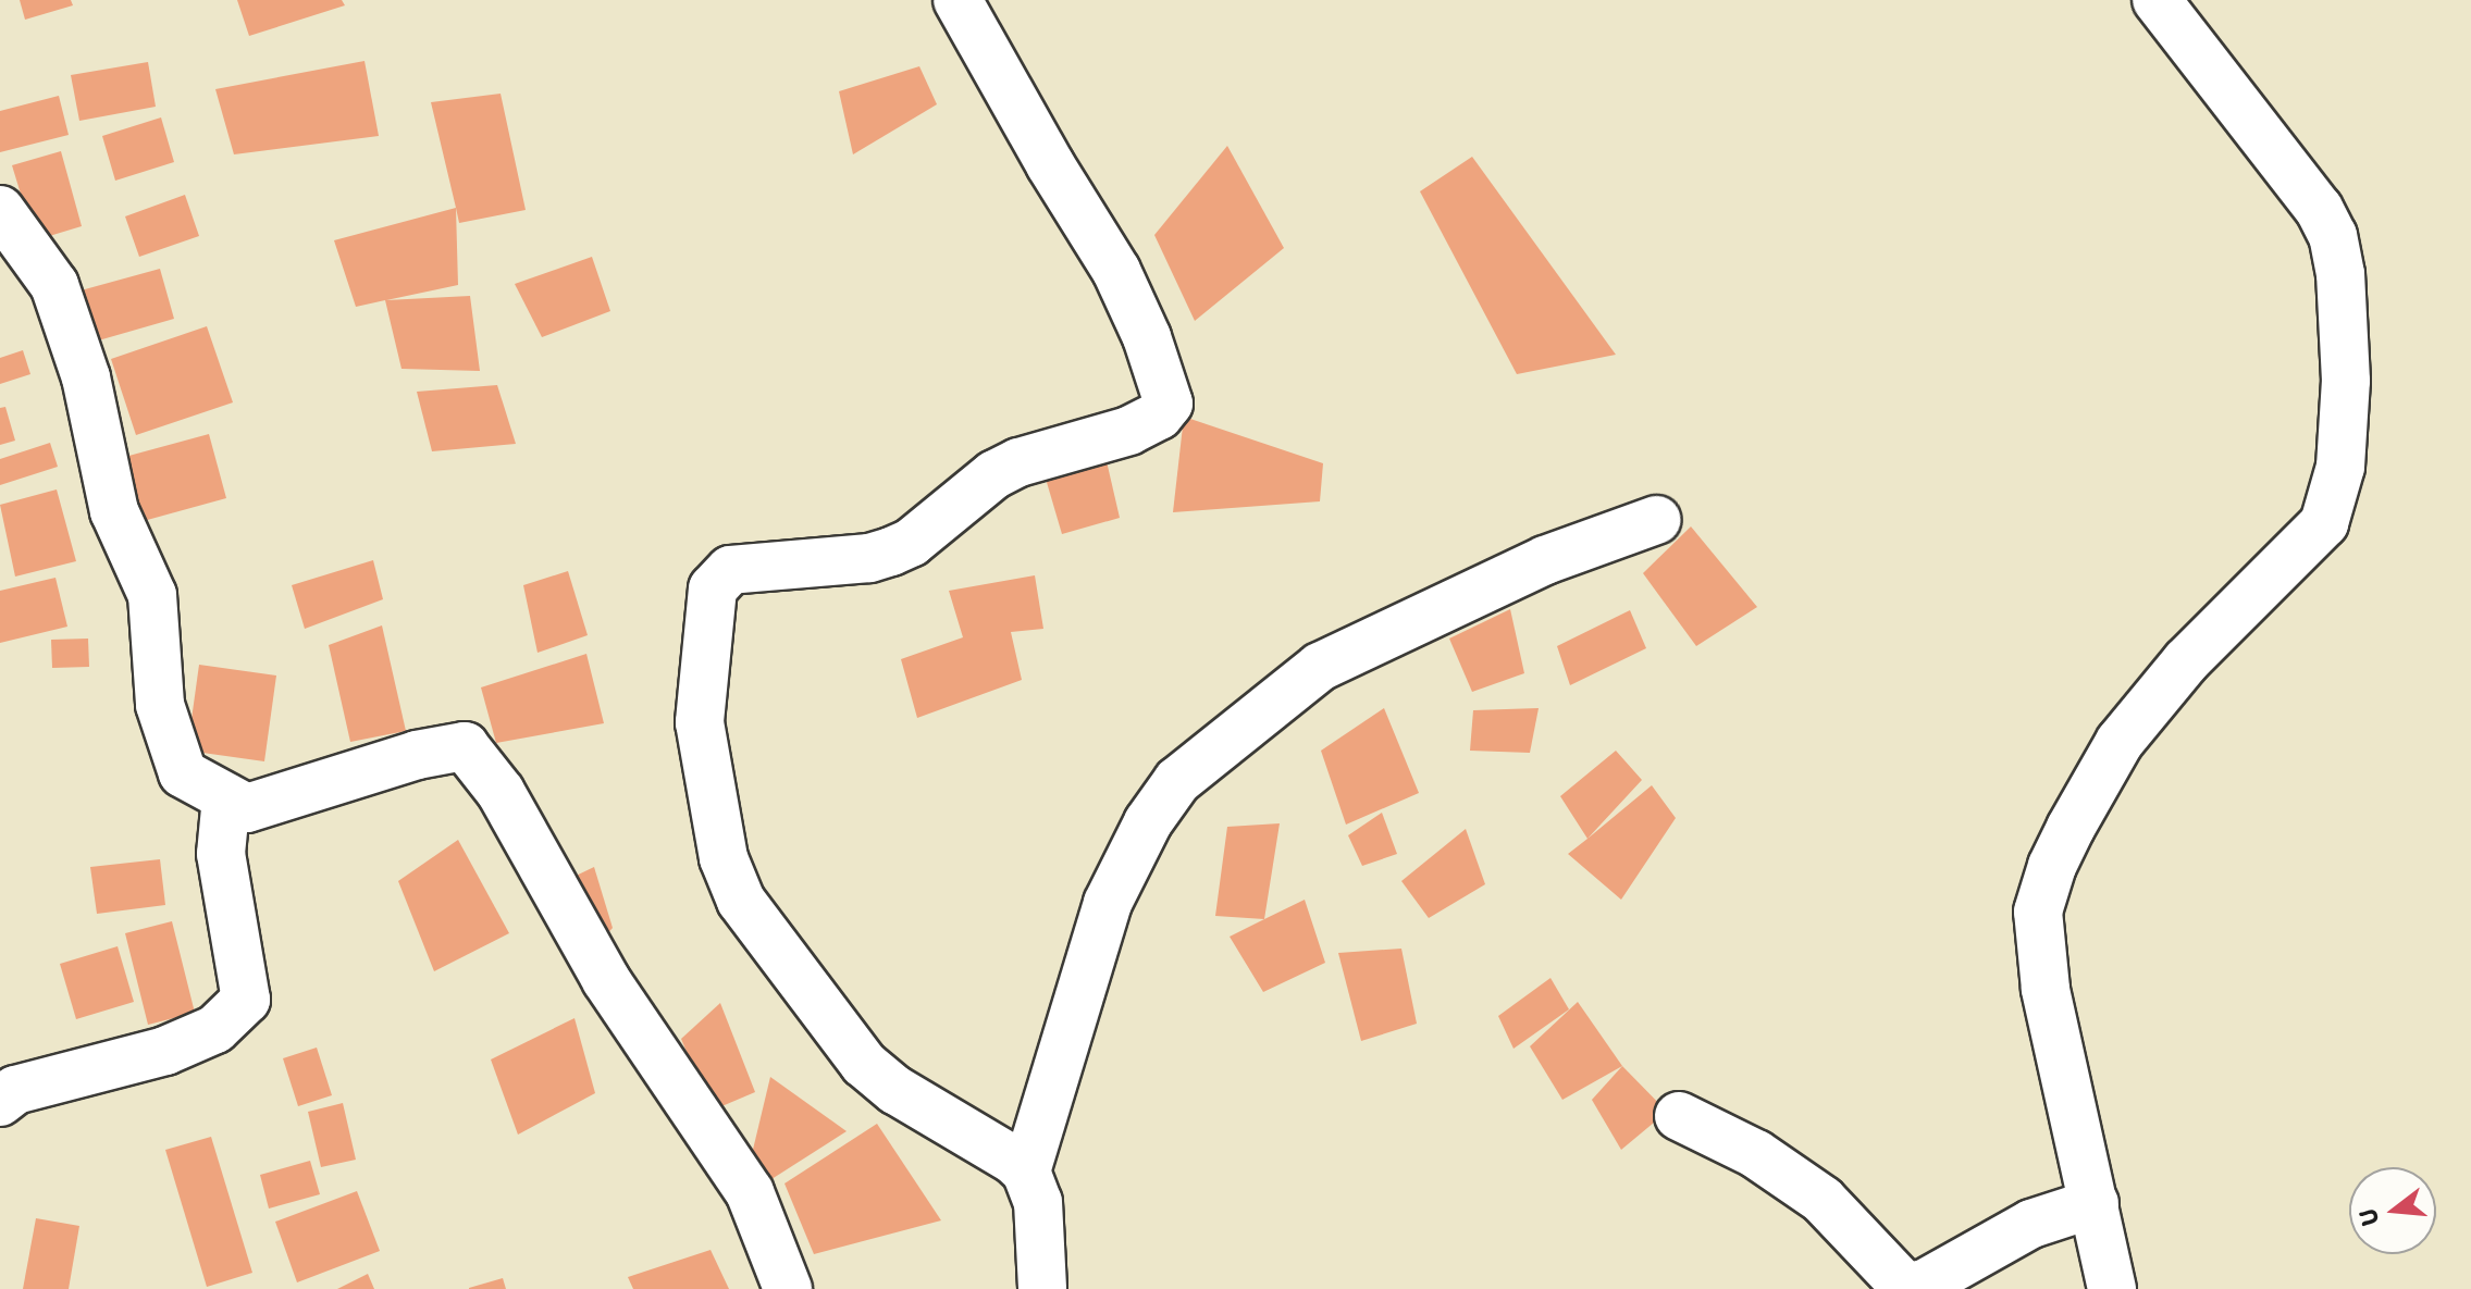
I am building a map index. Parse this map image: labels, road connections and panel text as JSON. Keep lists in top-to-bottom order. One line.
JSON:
{"north":"left"}
